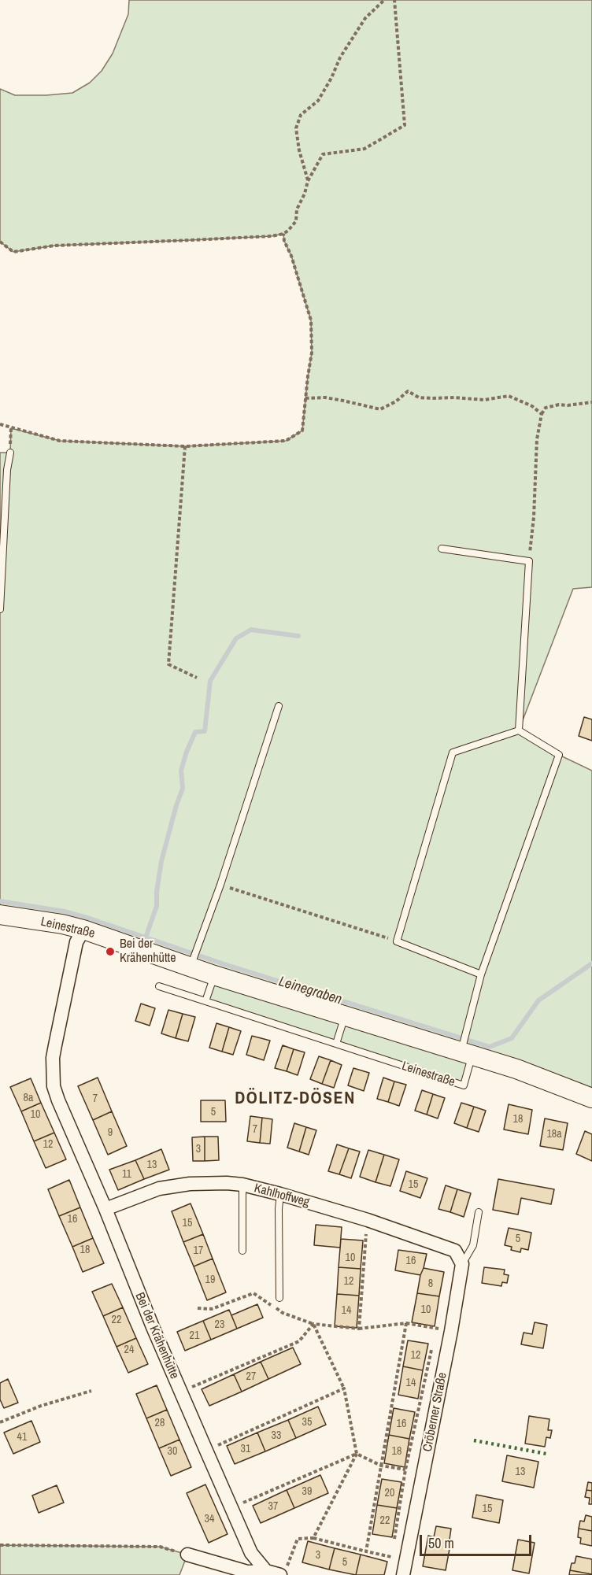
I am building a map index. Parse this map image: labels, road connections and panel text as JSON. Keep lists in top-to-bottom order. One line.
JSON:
{"streets":{"main road":["Leinestraße"],"street":["Kahlhoffweg","Bei der Krähenhütte","Cröberner Straße"]},"crossings":[["Leinestraße","Bei der Krähenhütte"],["Kahlhoffweg","Bei der Krähenhütte"],["Kahlhoffweg","Cröberner Straße"]],"districts":["DÖLITZ-DÖSEN"],"water":["Leinegraben"],"places":["Bei der Krähenhütte"],"house_numbers":["8a","7","5","10","18","7","9","18a","12","3","13","11","15","16","15","5","18","17","10","16","19","12","8","10","14","22","23","21","24","12","27","14","35","28","16","33","41","31","30","18","13","39","20","37","15","34","22","3","5"],"scale_bar":"50 m"}
